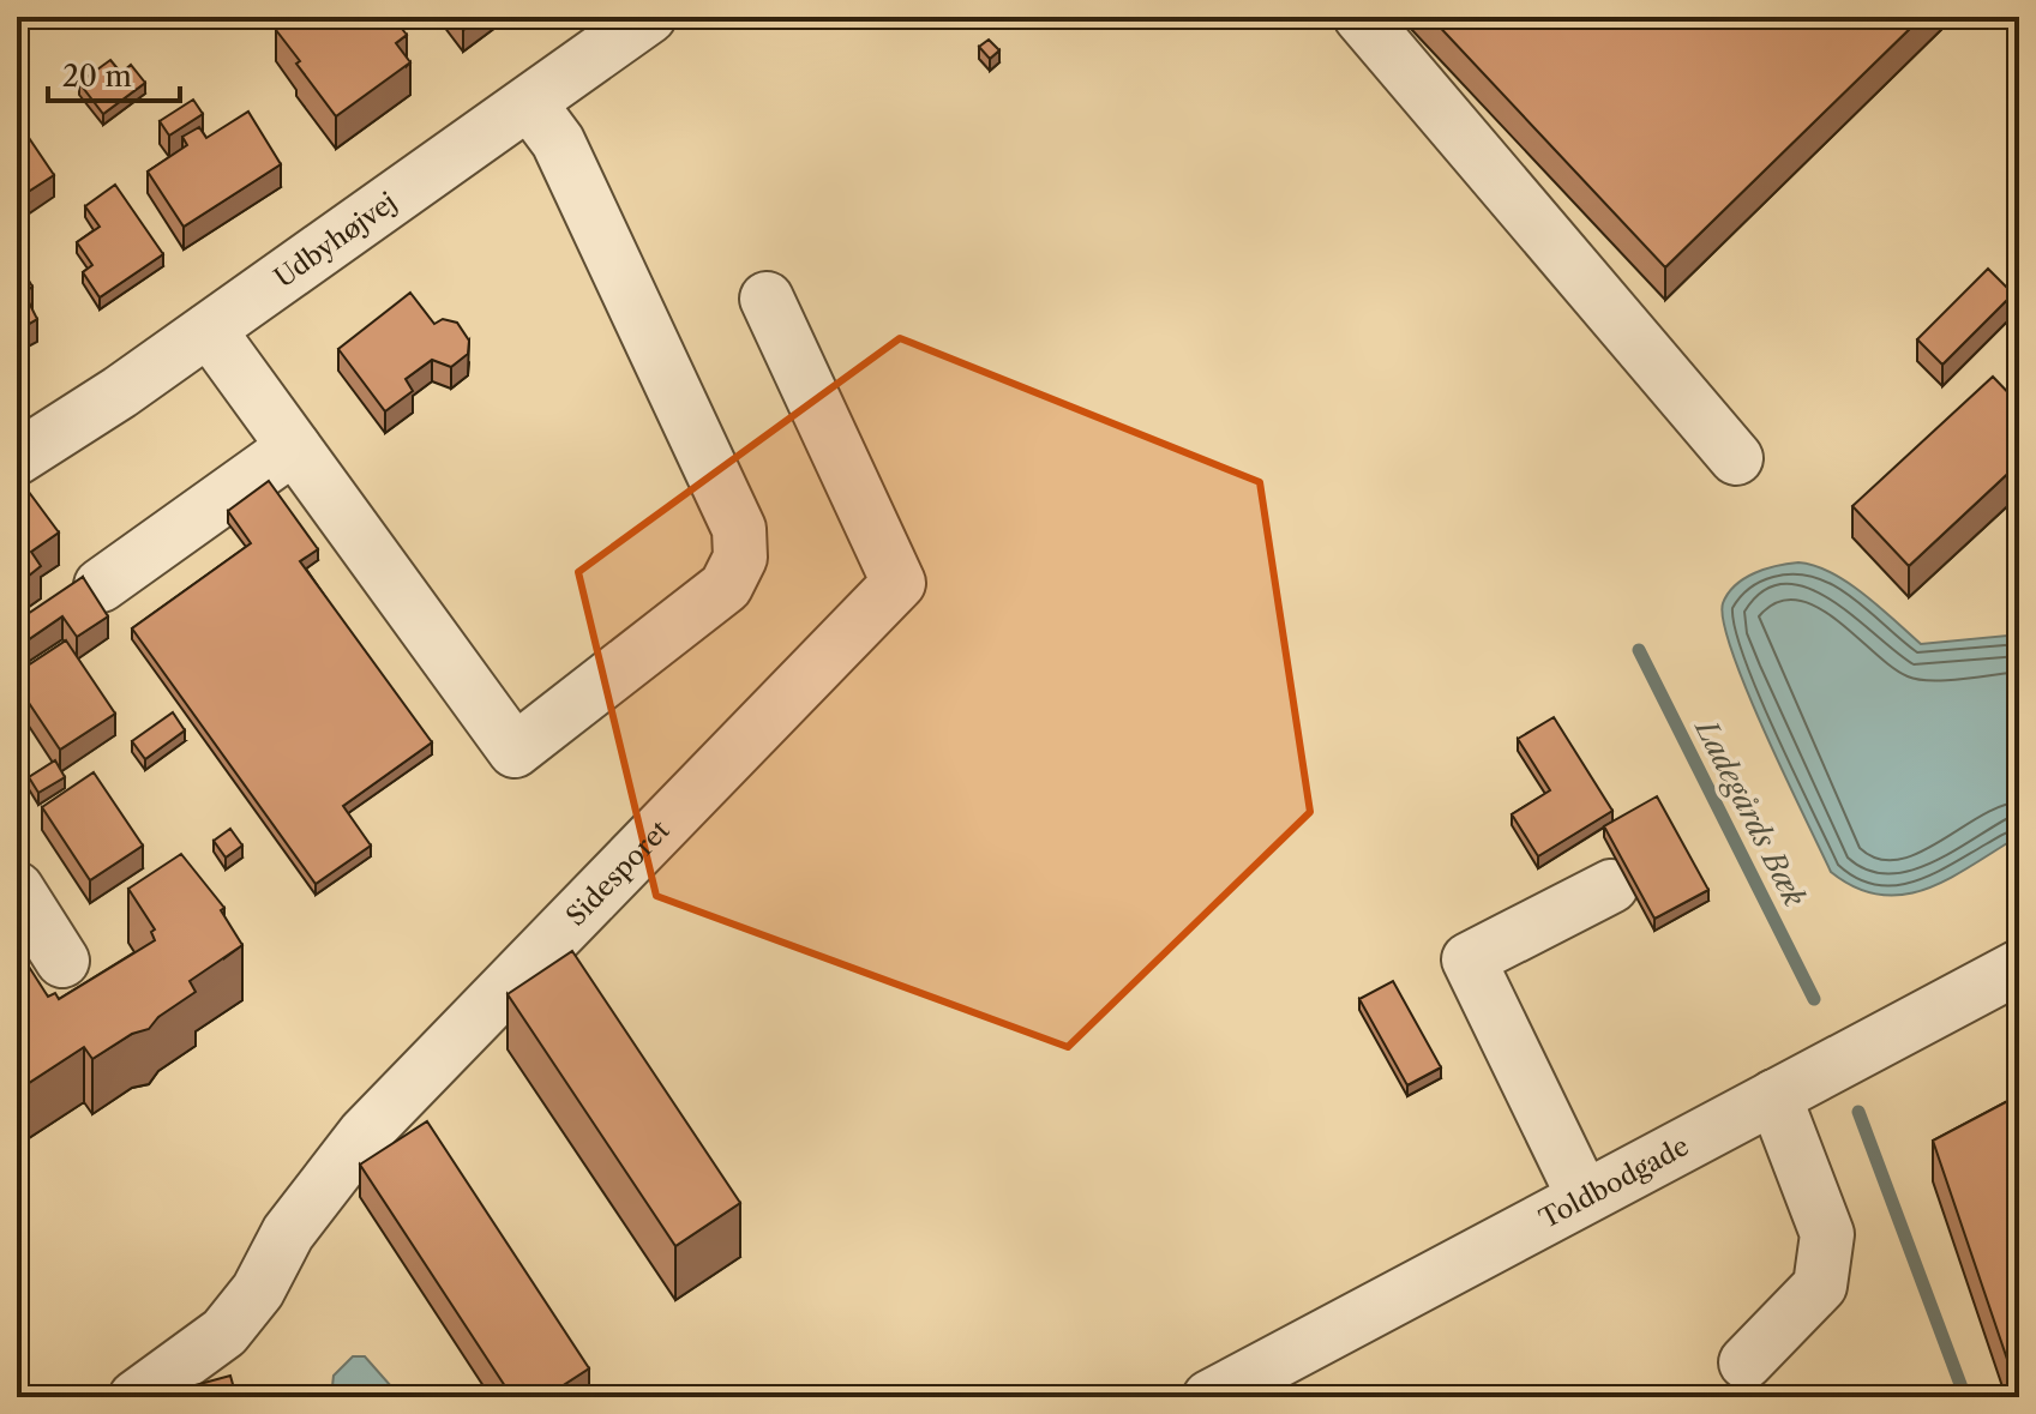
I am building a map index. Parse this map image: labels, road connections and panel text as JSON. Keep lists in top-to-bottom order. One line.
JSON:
{"streets":{"street":["Udbyhøjvej","Sidesporet","Toldbodgade"]},"water":["Ladegårds Bæk"],"scale_bar":"20 m"}
